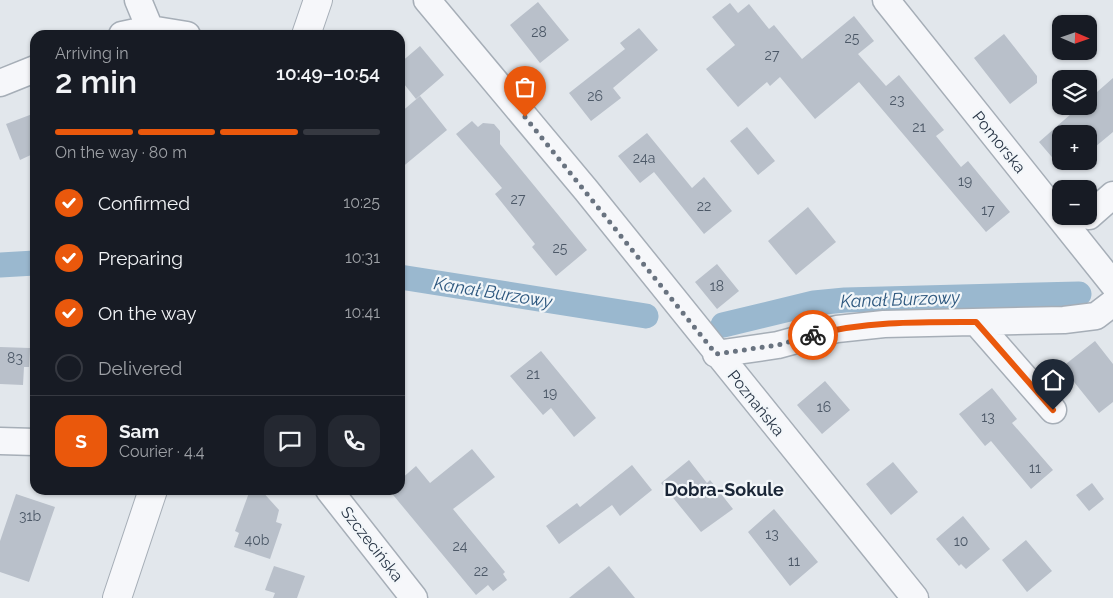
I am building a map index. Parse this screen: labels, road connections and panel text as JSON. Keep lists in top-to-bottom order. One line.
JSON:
{"streets":{"street":["Pomorska","Poznańska","Szczecińska"]},"districts":["Dobra-Sokule"],"water":["Kanał Burzowy"],"house_numbers":["28","25","27","26","23","21","24a","19","27","22","17","25","18","83","21","19","16","13","11","31b","13","40b","10","24","11","22"],"north":"right","page":{"map_buttons":["+","−"],"heading":["2 min","Arriving in","10:49–10:54"],"panel":["Sam","Courier · 4.4"],"bar":"On the way · 80 m","list":[["Confirmed","10:25"],["Preparing","10:31"],["On the way","10:41"],"Delivered"],"round":"S"}}
